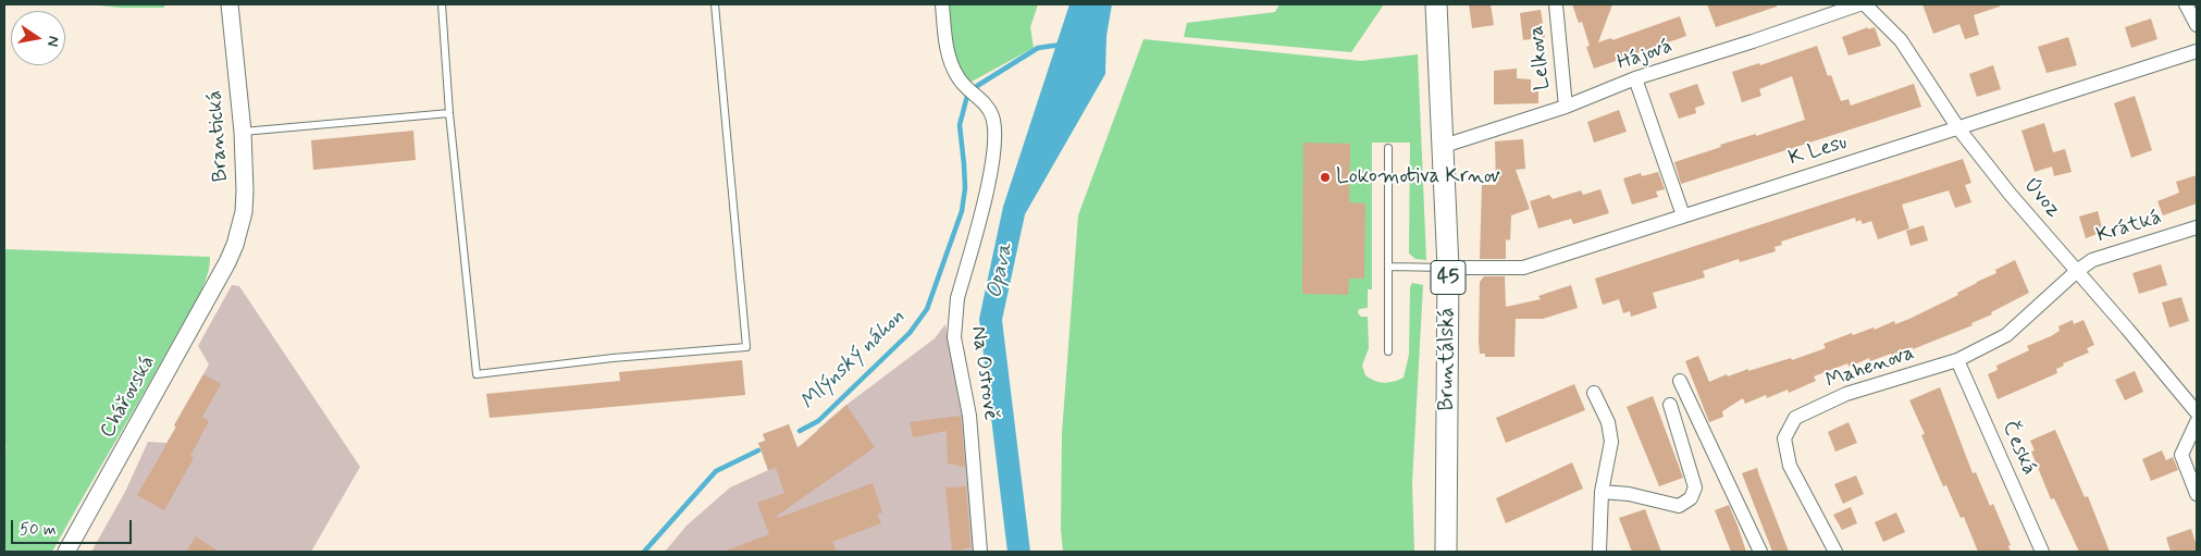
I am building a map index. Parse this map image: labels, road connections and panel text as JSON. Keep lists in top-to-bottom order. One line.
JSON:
{"streets":{"main road":["45","Bruntálská"],"street":["Hájová","Lelkova","Brantická","K Lesu","Úvoz","Krátká","Mahenova","Na Ostrově","Chářovská","Česká"]},"crossings":[["Hájová","Lelkova"],["Hájová","Bruntálská"],["Brantická","Chářovská"],["K Lesu","Úvoz"],["K Lesu","Bruntálská"],["Úvoz","Krátká"],["Úvoz","Mahenova"],["Krátká","Mahenova"],["Mahenova","Česká"]],"water":["Opava","Mlýnský náhon"],"places":["Lokomotiva Krnov"],"scale_bar":"50 m","north":"right"}
